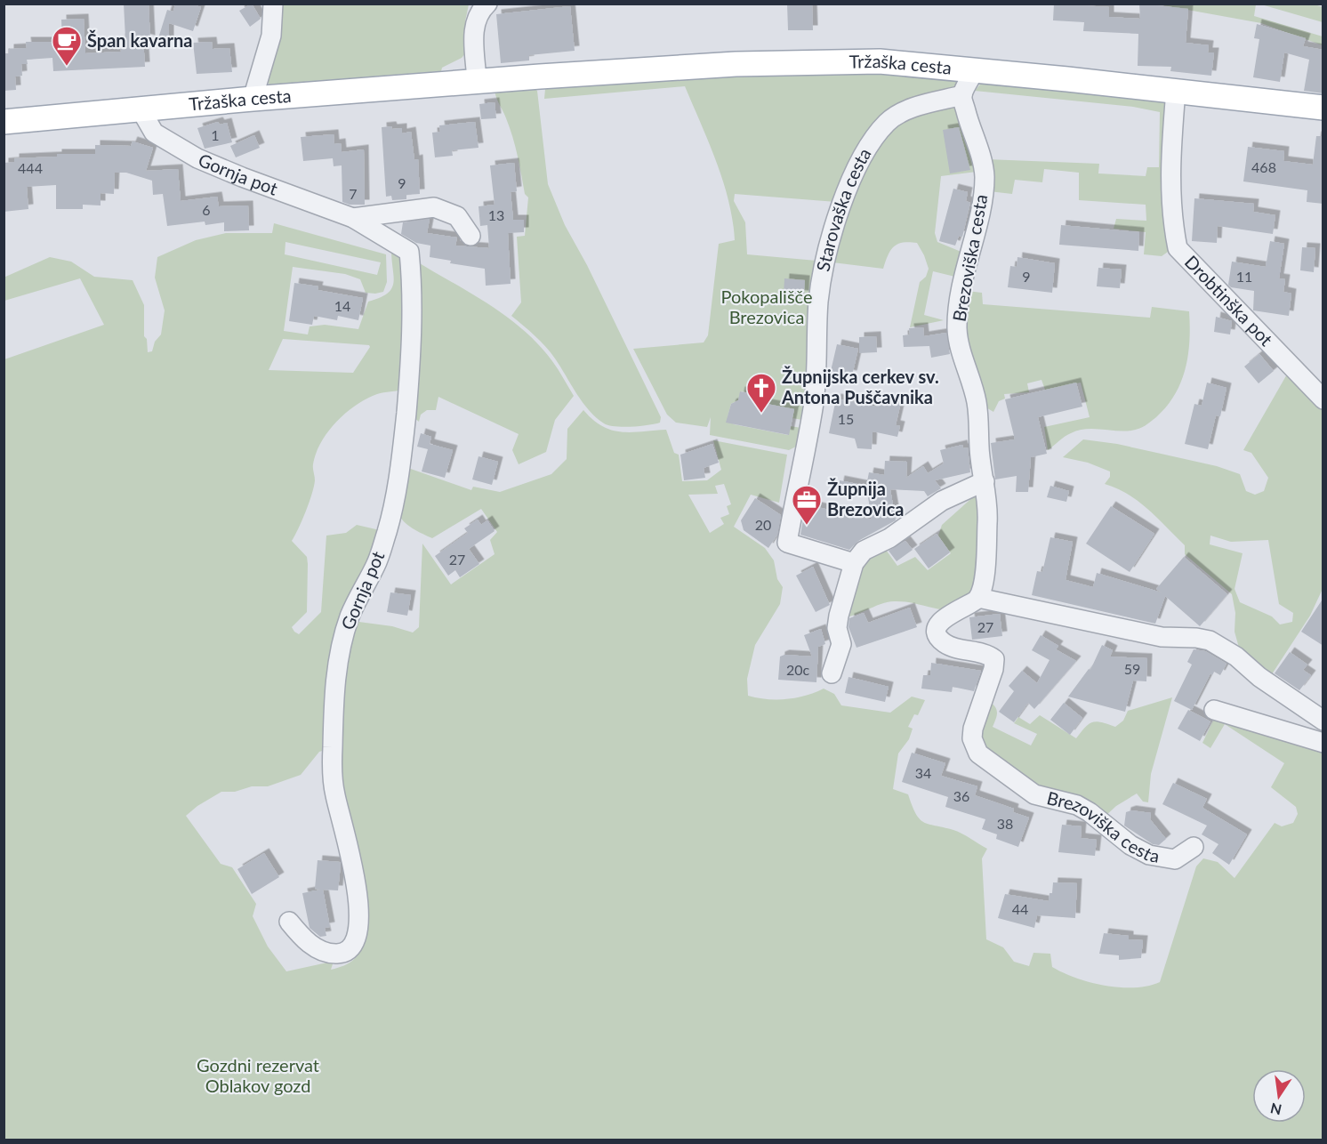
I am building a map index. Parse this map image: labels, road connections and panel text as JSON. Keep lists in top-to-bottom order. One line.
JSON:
{"streets":{"main road":["Tržaška cesta"],"street":["Gornja pot","Starovaška cesta","Brezoviška cesta","Drobtinška pot"]},"crossings":[["Tržaška cesta","Gornja pot"],["Tržaška cesta","Drobtinška pot"],["Starovaška cesta","Brezoviška cesta"]],"parks":["Pokopališče Brezovica","Gozdni rezervat Oblakov gozd"],"places":{"cafe":["Špan kavarna"],"church":["Župnijska cerkev sv. Antona Puščavnika"],"office":["Župnija Brezovica"]},"house_numbers":["1","468","444","9","7","6","13","9","11","14","15","20","27","27","59","20c","34","36","38","44"],"north":"bottom"}
